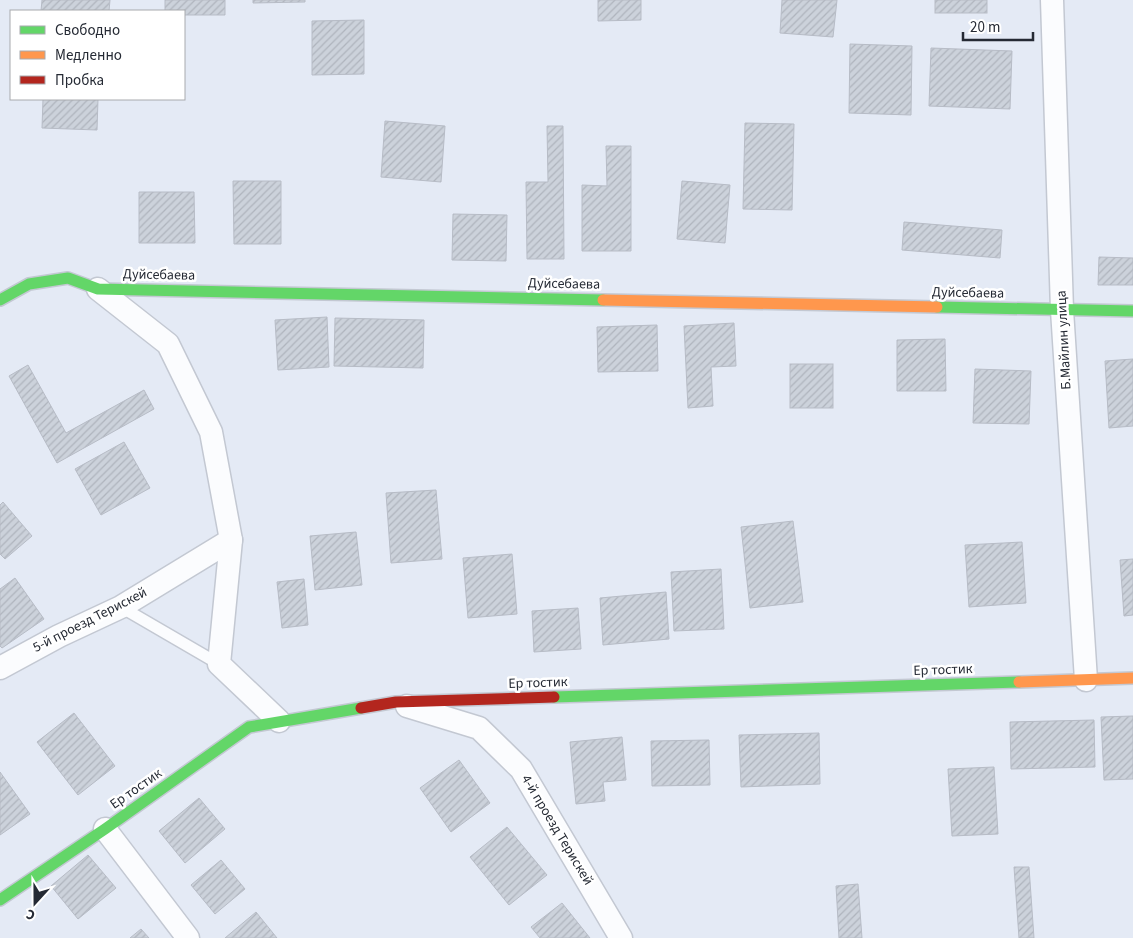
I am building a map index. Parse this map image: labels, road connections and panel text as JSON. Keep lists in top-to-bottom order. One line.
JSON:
{"streets":{"street":["Дуйсебаева","Б.Майлин улица","5-й проезд Терискей","Ер тостик","4-й проезд Терискей"]},"crossings":[["Дуйсебаева","Б.Майлин улица"],["Б.Майлин улица","Ер тостик"],["Ер тостик","4-й проезд Терискей"]],"legend":["Свободно","Медленно","Пробка"],"scale_bar":"20 m","north":"bottom"}
